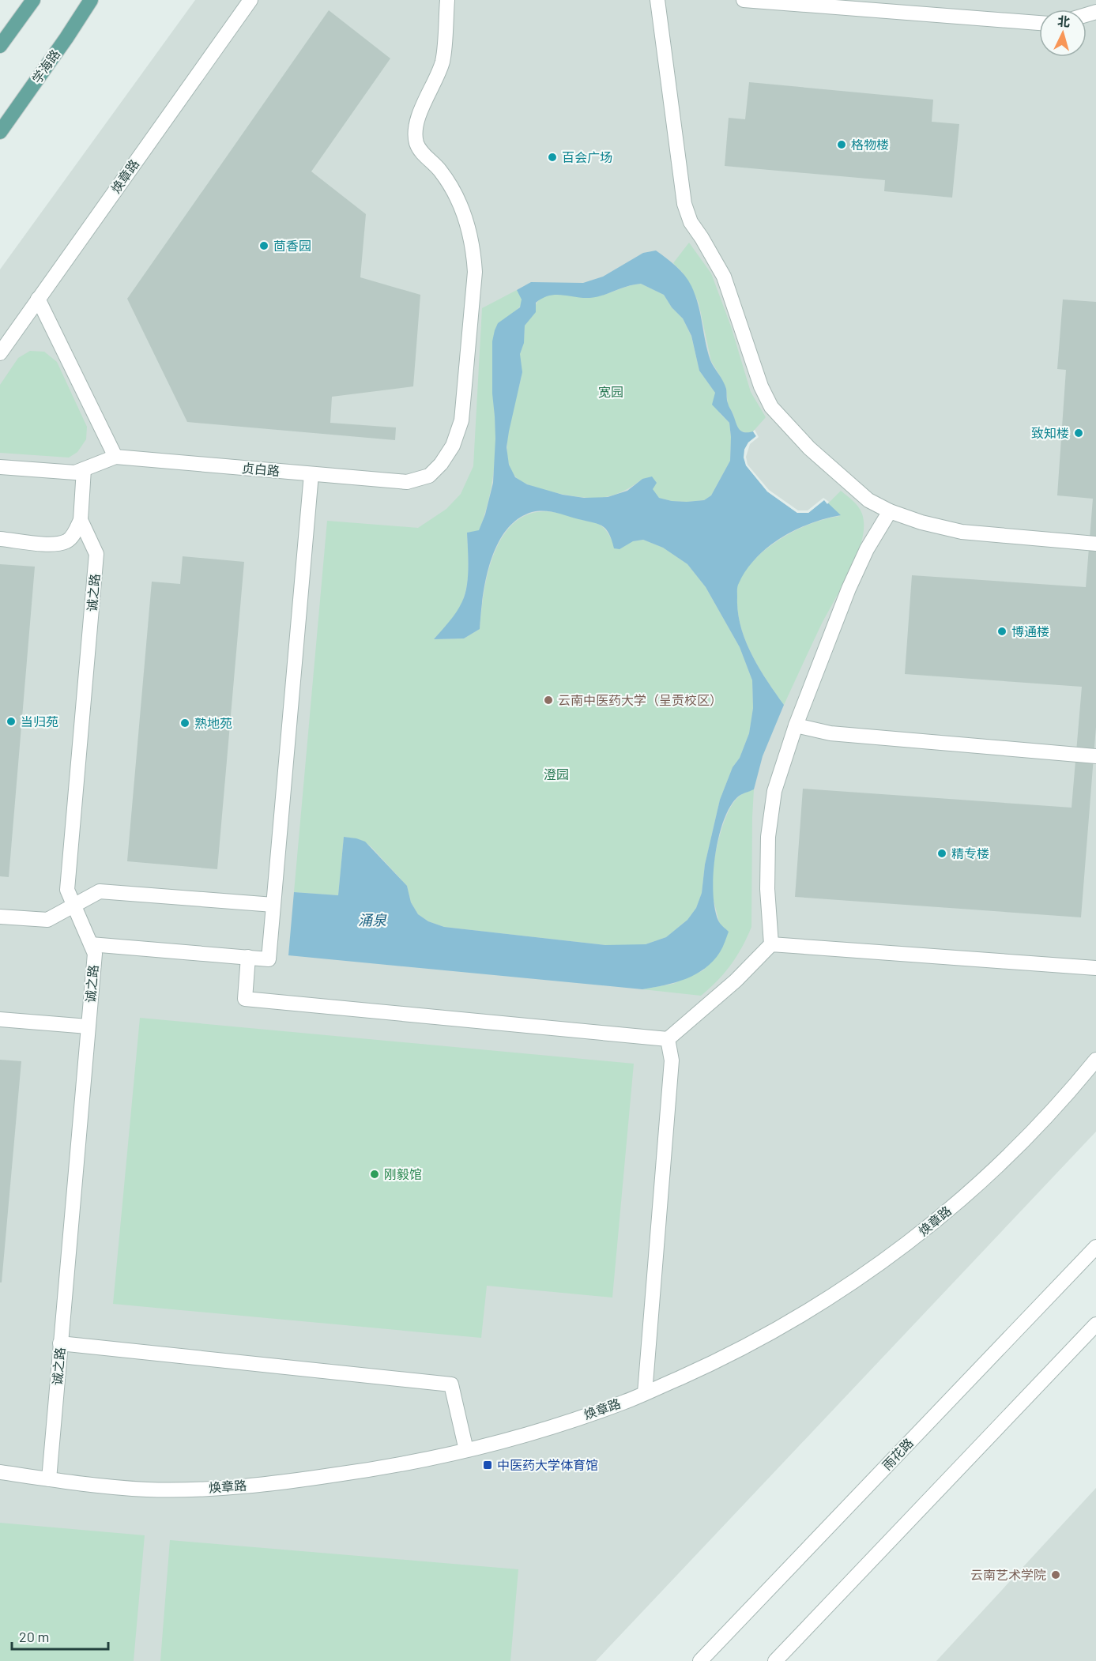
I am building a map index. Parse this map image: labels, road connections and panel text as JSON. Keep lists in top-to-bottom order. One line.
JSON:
{"streets":{"main road":["学海路"],"street":["焕章路","贞白路","诚之路","雨花路"]},"crossings":[["焕章路","诚之路"],["贞白路","诚之路"]],"water":["涌泉"],"parks":["宽园","澄园"],"places":{"other":["格物楼","百会广场","茴香园","致知楼","博通楼","云南中医药大学（呈贡校区）","当归苑","熟地苑","精专楼","刚毅馆","云南艺术学院"],"transit":["中医药大学体育馆"]},"scale_bar":"20 m","north":"top"}
